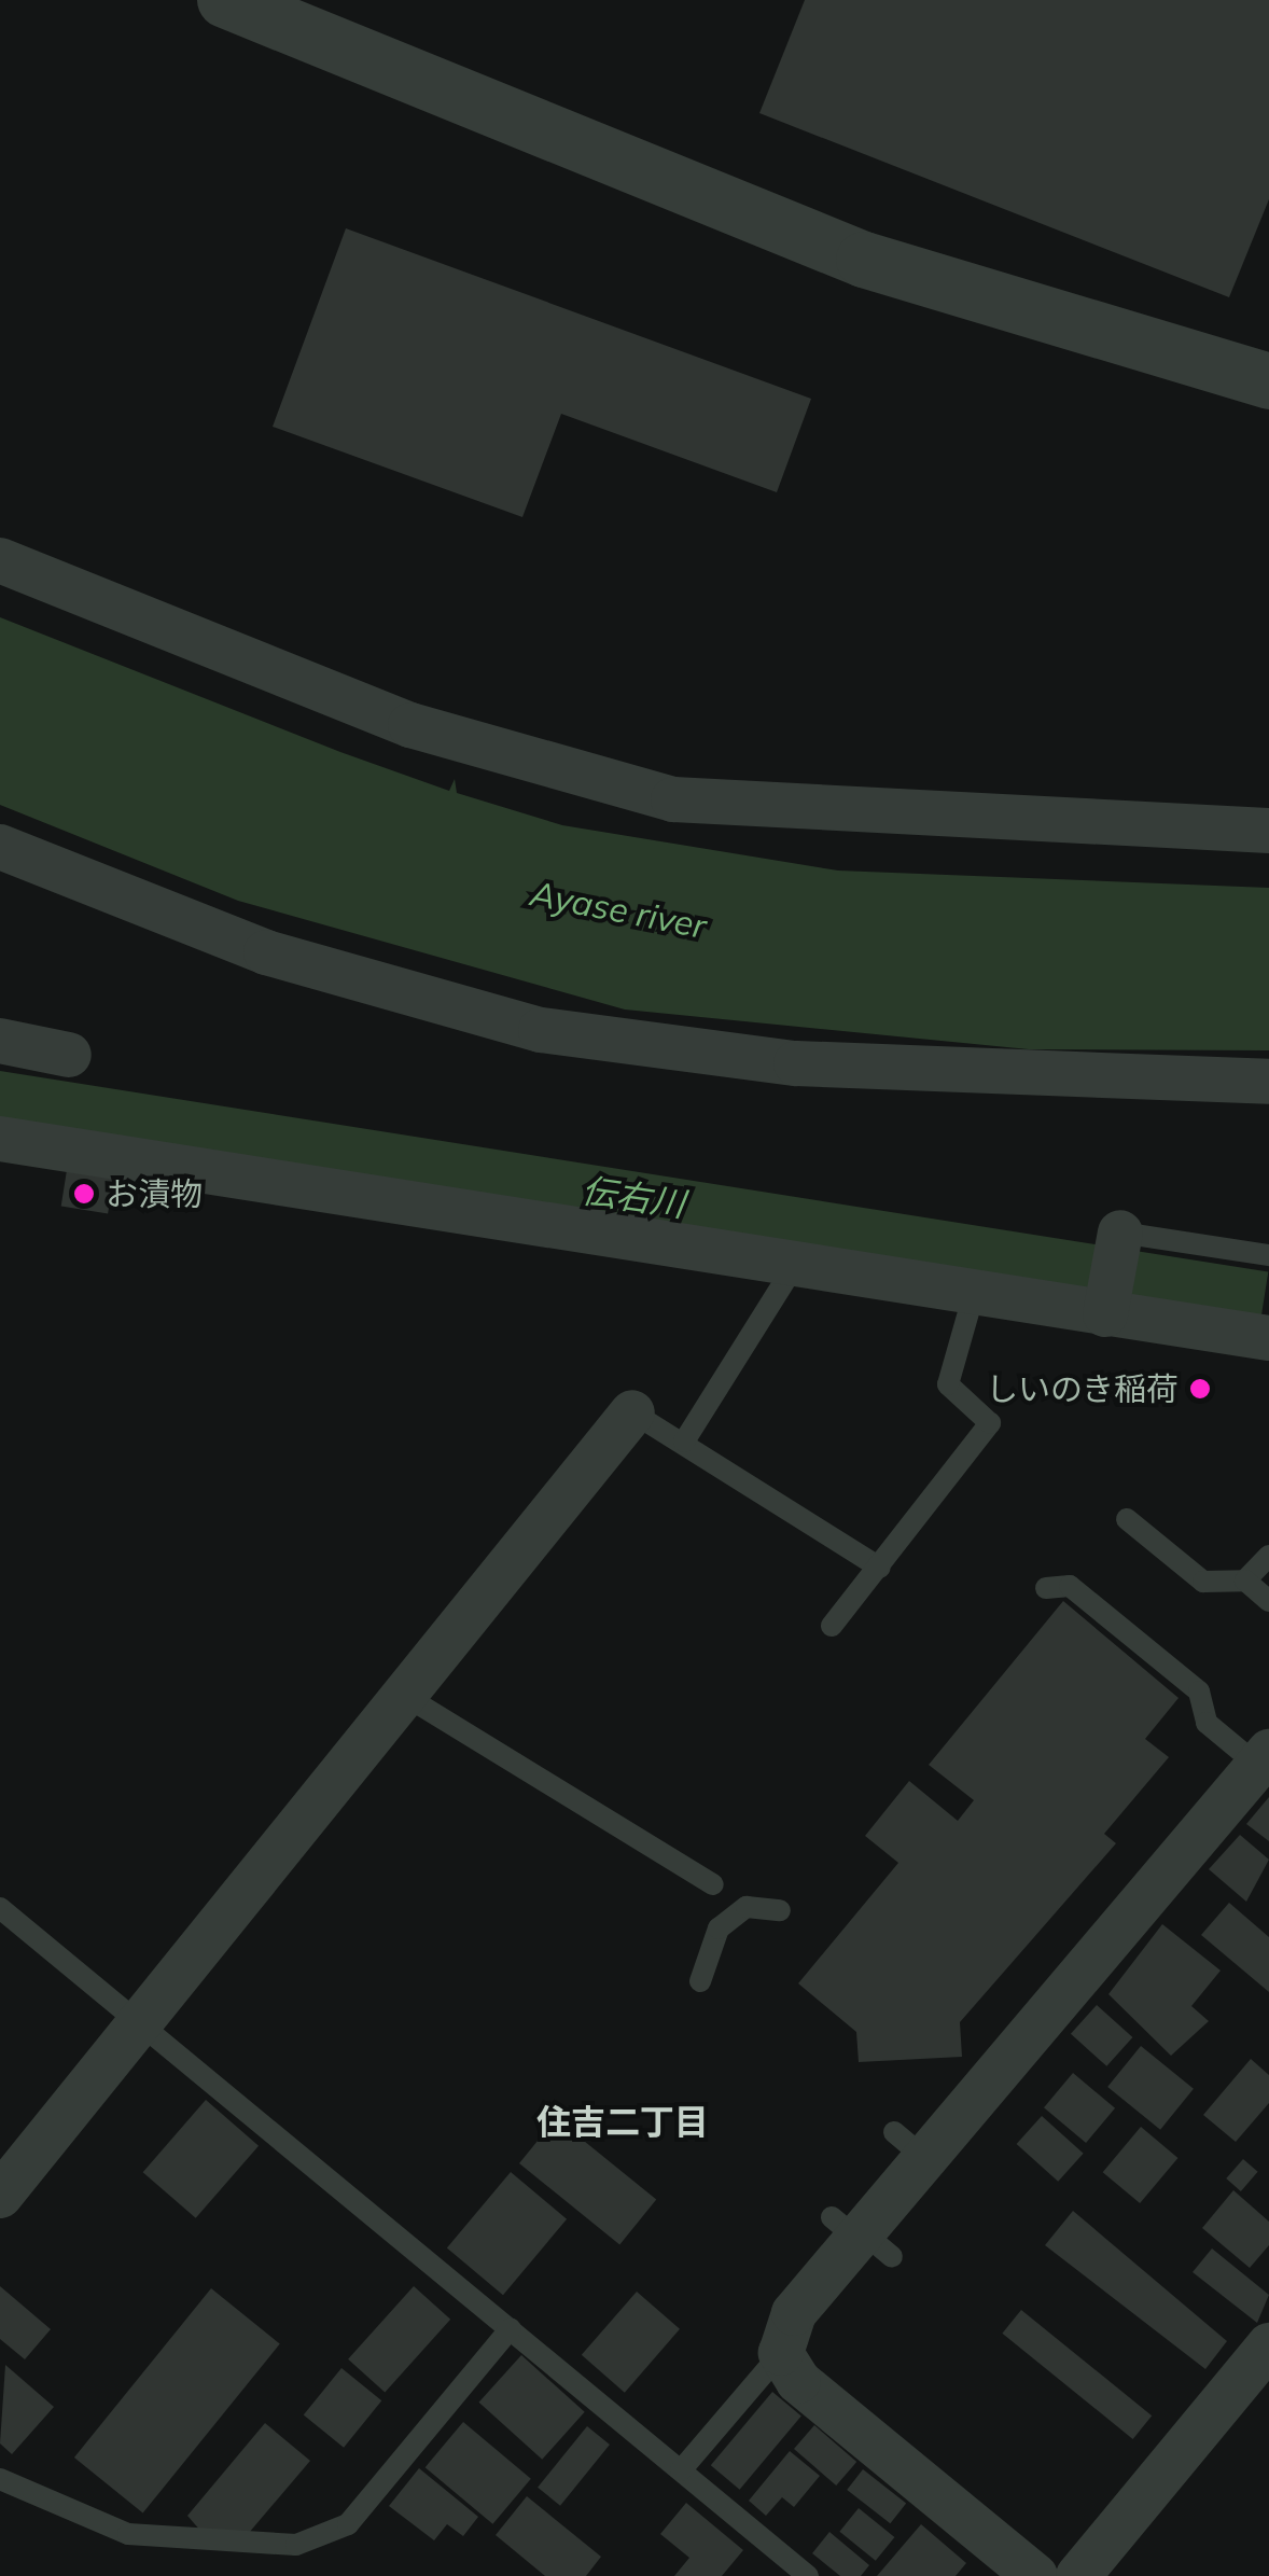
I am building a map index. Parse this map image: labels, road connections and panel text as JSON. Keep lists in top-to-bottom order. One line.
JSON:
{"districts":["住吉二丁目"],"water":["Ayase river","伝右川"],"places":["お漬物","しいのき稲荷"]}
